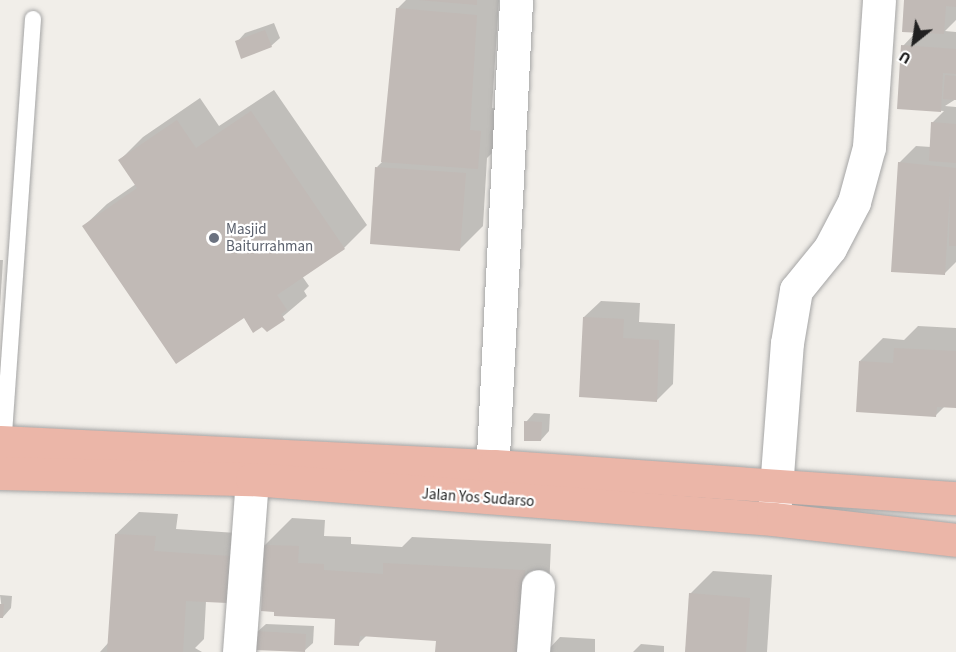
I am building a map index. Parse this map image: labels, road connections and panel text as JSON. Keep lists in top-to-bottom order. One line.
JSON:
{"streets":{"highway":["Jalan Yos Sudarso"]},"places":["Masjid Baiturrahman"],"north":"bottom left"}
